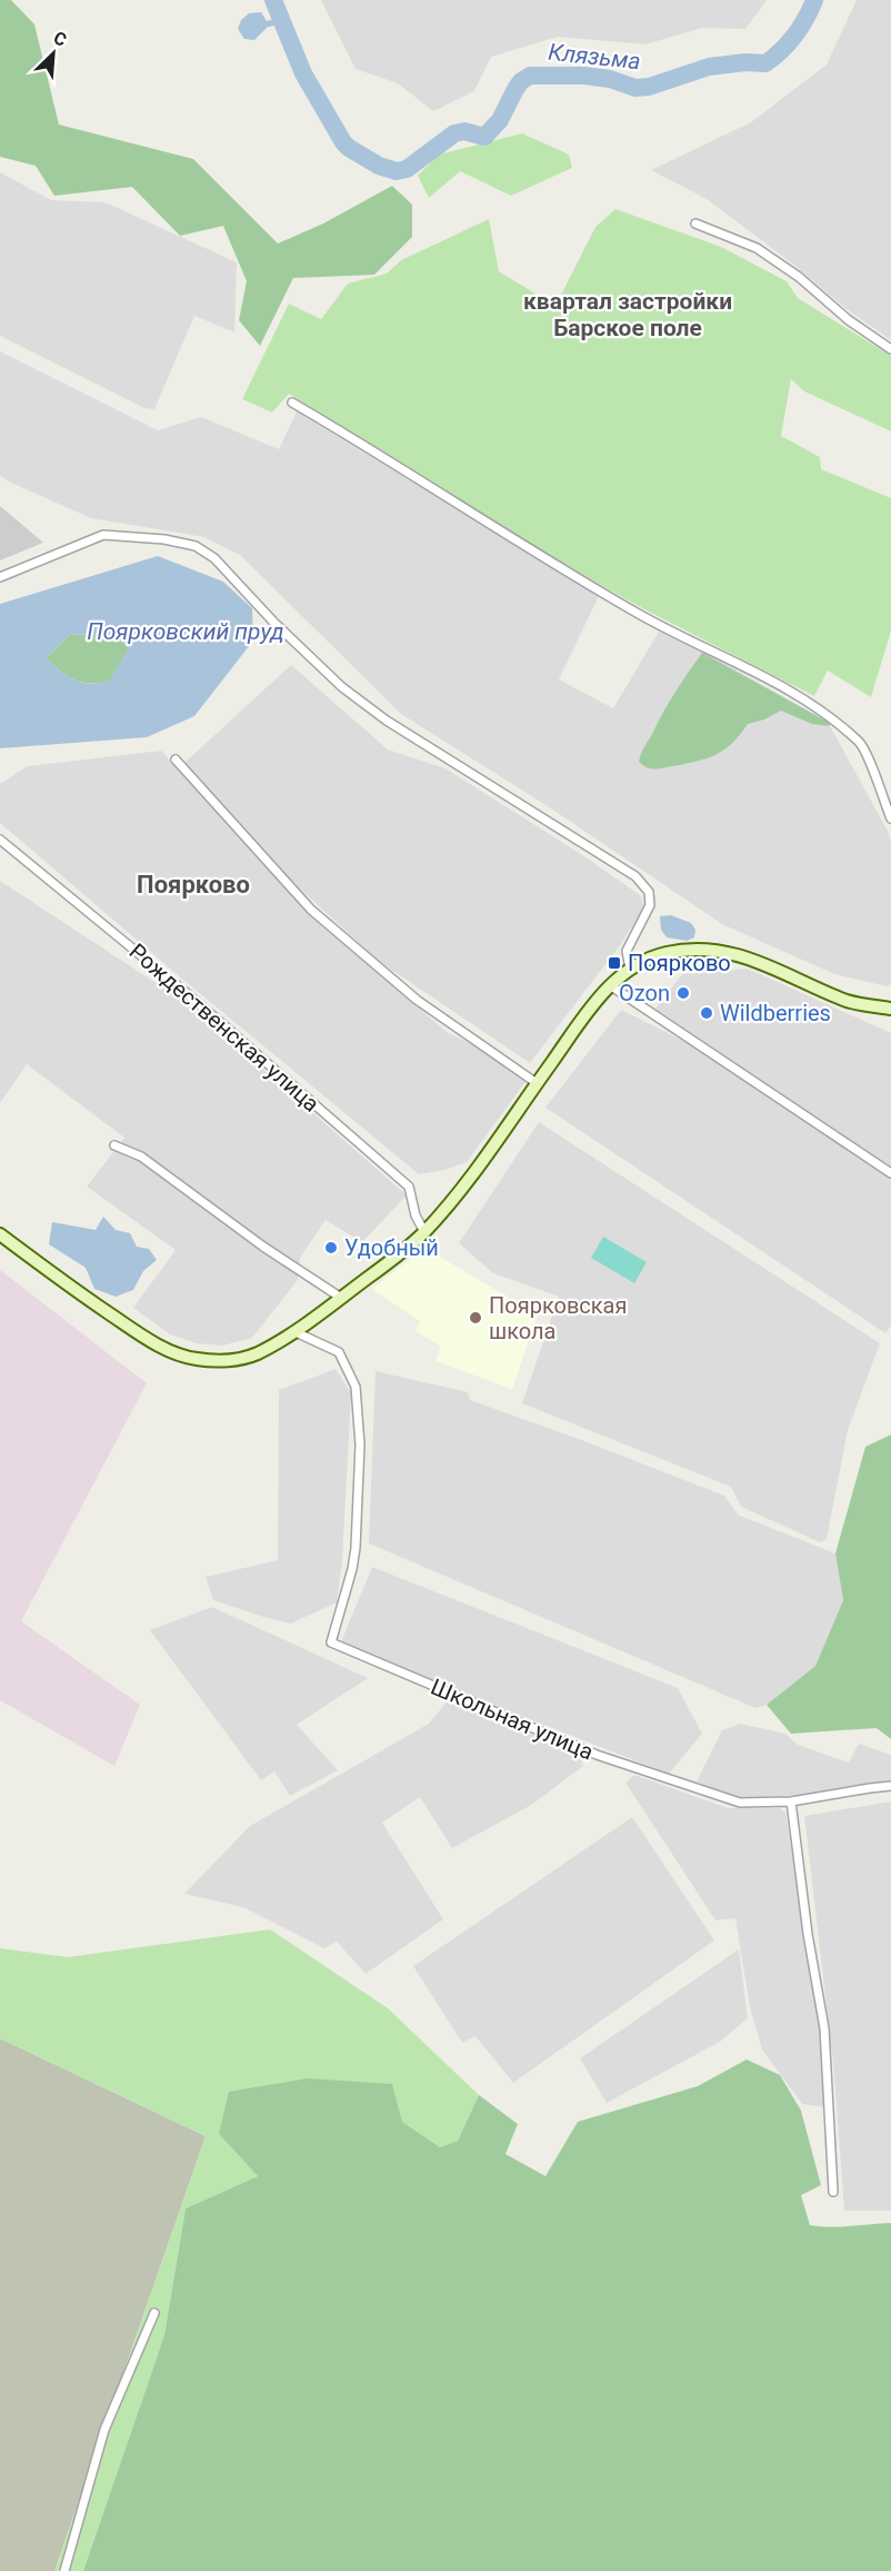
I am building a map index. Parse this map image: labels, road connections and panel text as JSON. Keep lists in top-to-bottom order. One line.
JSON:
{"streets":{"street":["Рождественская улица","Школьная улица"]},"districts":["квартал застройки Барское поле","Поярково"],"water":["Клязьма","Поярковский пруд"],"places":{"transit":["Поярково"],"other":["Ozon","Wildberries","Удобный","Поярковская школа"]},"north":"top right"}
